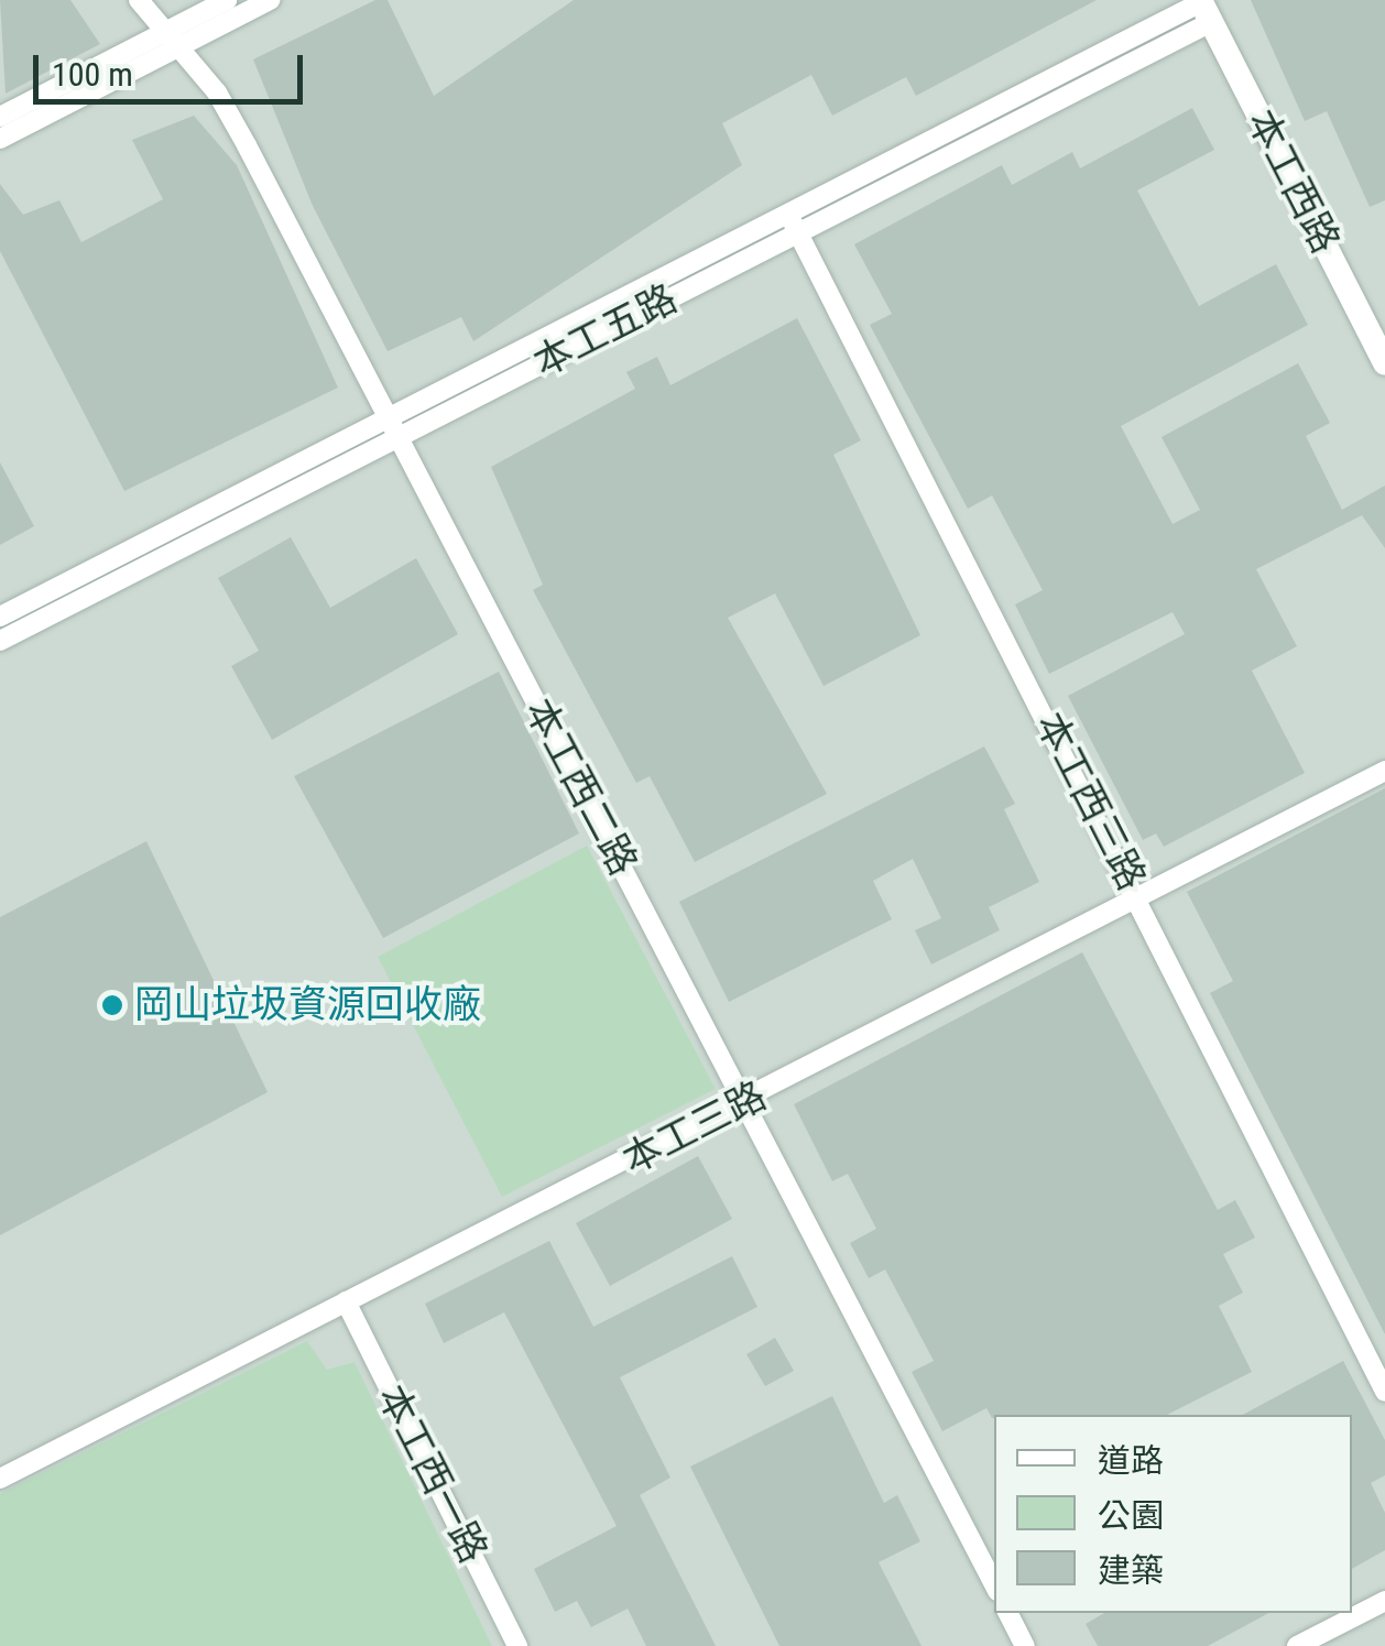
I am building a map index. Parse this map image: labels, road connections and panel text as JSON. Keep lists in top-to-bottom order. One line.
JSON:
{"streets":{"street":["本工西路","本工五路","本工西二路","本工西三路","本工三路","本工西一路"]},"crossings":[["本工西路","本工五路"],["本工五路","本工西二路"],["本工五路","本工西三路"],["本工西二路","本工三路"],["本工西三路","本工三路"],["本工三路","本工西一路"]],"places":["岡山垃圾資源回收廠"],"legend":["道路","公園","建築"],"scale_bar":"100 m"}
